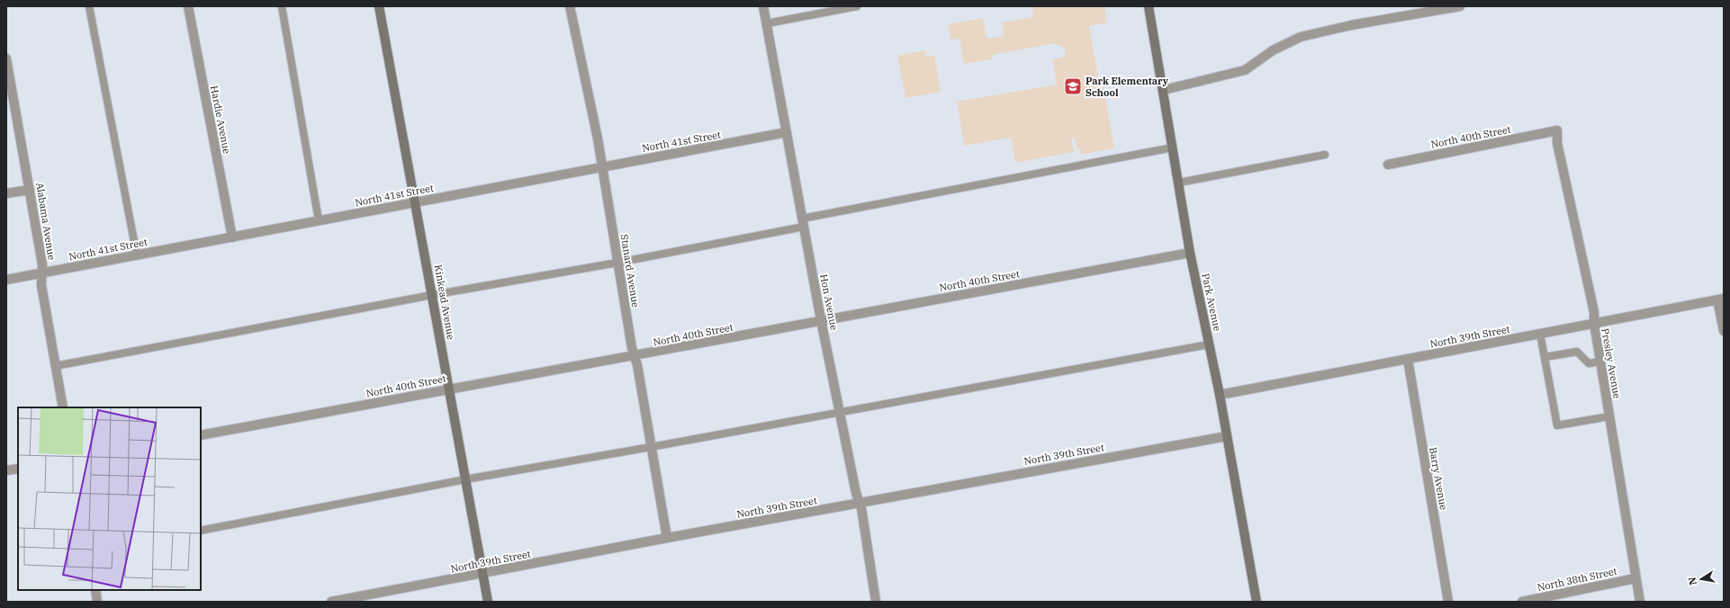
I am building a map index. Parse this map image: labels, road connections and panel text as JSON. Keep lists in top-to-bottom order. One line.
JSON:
{"streets":{"street":["Hardie Avenue","North 40th Street","North 41st Street","Alabama Avenue","Stanard Avenue","Kinkead Avenue","Hon Avenue","Park Avenue","North 39th Street","Presley Avenue","Barry Avenue","North 38th Street"]},"crossings":[["Hardie Avenue","North 41st Street"],["North 40th Street","Stanard Avenue"],["North 40th Street","Kinkead Avenue"],["North 40th Street","Hon Avenue"],["North 40th Street","Park Avenue"],["North 40th Street","Presley Avenue"],["North 41st Street","Alabama Avenue"],["North 41st Street","Stanard Avenue"],["North 41st Street","Kinkead Avenue"],["North 41st Street","Hon Avenue"],["Stanard Avenue","North 39th Street"],["Kinkead Avenue","North 39th Street"],["Hon Avenue","North 39th Street"],["Park Avenue","North 39th Street"],["North 39th Street","Presley Avenue"],["North 39th Street","Barry Avenue"],["Presley Avenue","North 38th Street"]],"places":{"school or university":["Park Elementary School"]},"north":"left"}
